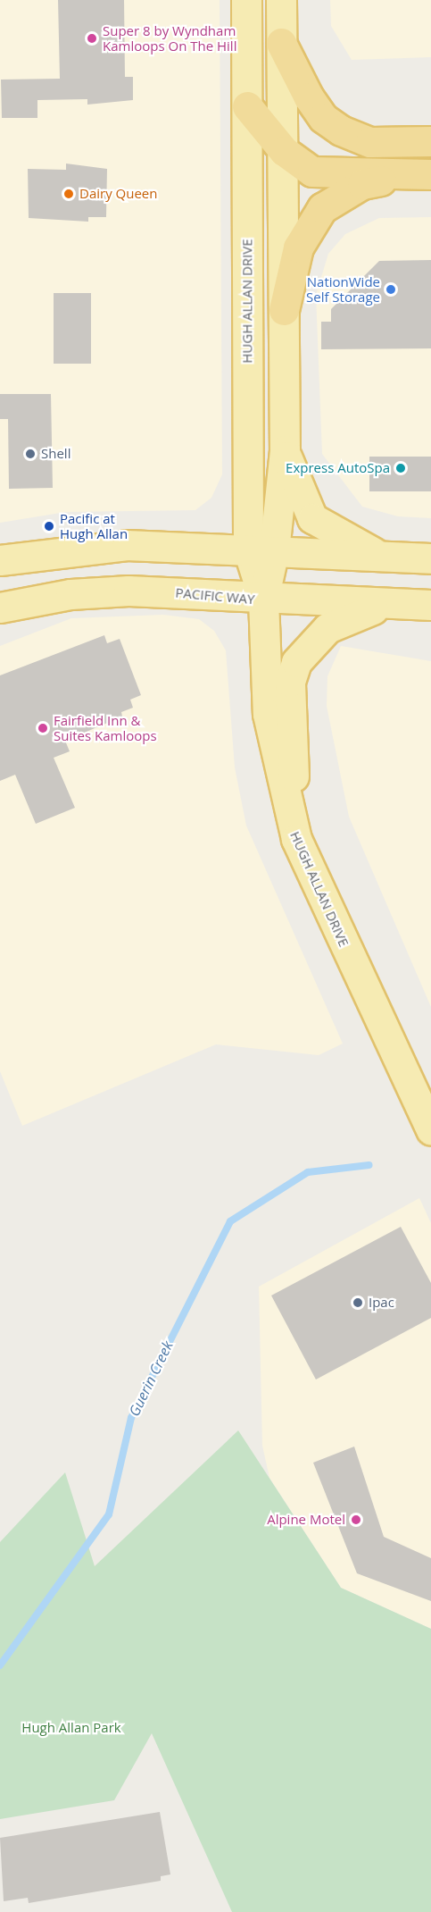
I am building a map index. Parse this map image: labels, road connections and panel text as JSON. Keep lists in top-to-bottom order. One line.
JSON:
{"streets":{"main road":["HUGH ALLAN DRIVE","PACIFIC WAY"]},"crossings":[["HUGH ALLAN DRIVE","PACIFIC WAY"]],"water":["Guerin Creek"],"parks":["Hugh Allan Park"],"places":["Super 8 by Wyndham Kamloops On The Hill","Dairy Queen","NationWide Self Storage","Shell","Express AutoSpa","Pacific at Hugh Allan","Fairfield Inn & Suites Kamloops","Ipac","Alpine Motel"]}
